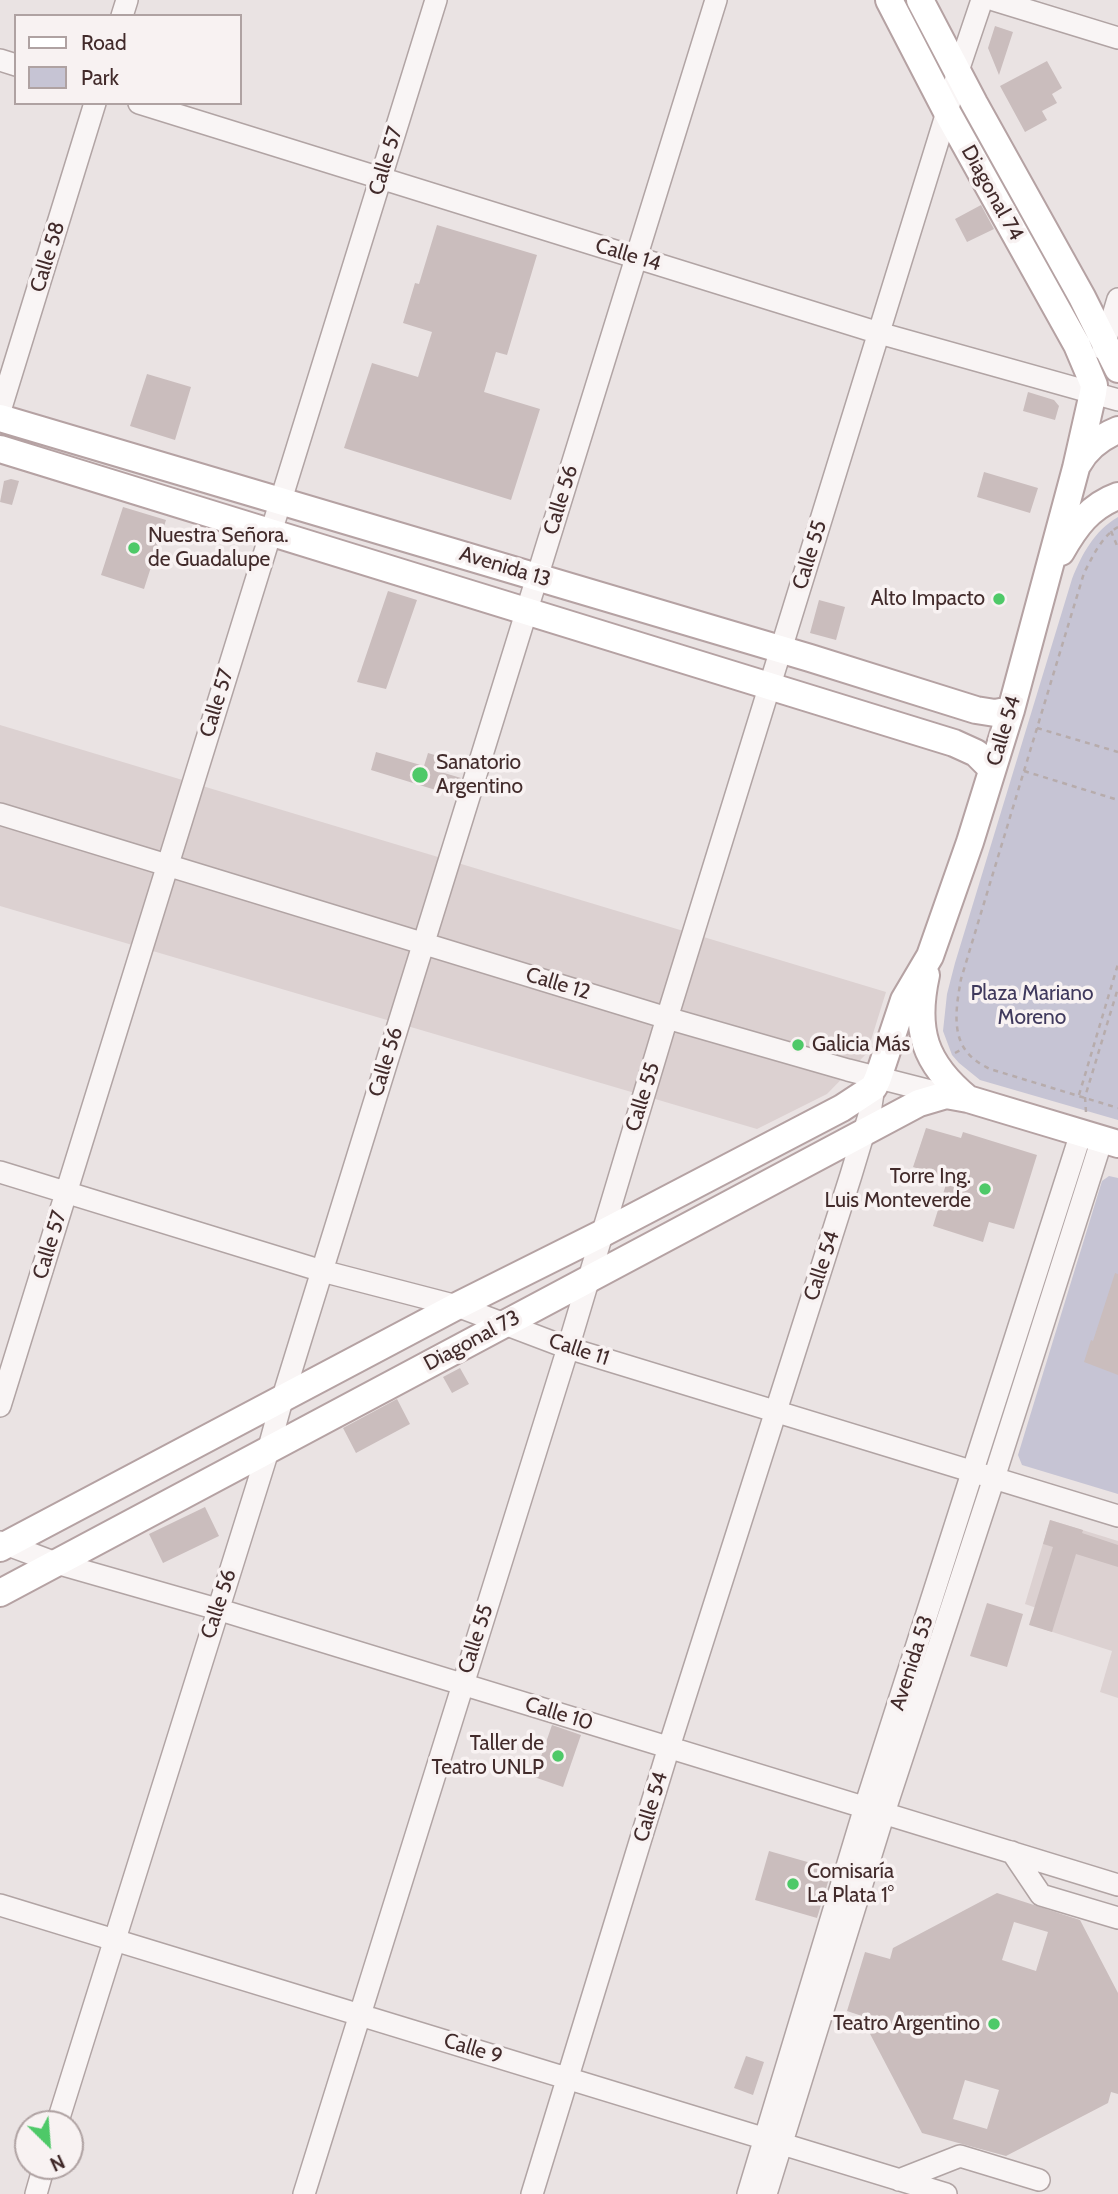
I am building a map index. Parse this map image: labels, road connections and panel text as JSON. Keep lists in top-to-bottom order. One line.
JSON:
{"streets":{"main road":["Diagonal 74","Avenida 13","Calle 54","Calle 12","Diagonal 73"],"street":["Calle 57","Calle 14","Calle 58","Calle 56","Calle 55","Calle 11","Avenida 53","Calle 10","Calle 9"]},"crossings":[["Calle 57","Calle 14"],["Calle 57","Avenida 13"],["Calle 57","Calle 12"],["Calle 57","Calle 11"],["Diagonal 74","Calle 14"],["Diagonal 74","Calle 55"],["Diagonal 74","Calle 54"],["Calle 14","Calle 56"],["Calle 14","Calle 55"],["Calle 14","Calle 54"],["Calle 56","Avenida 13"],["Calle 56","Calle 12"],["Calle 56","Diagonal 73"],["Calle 56","Calle 11"],["Calle 56","Calle 10"],["Calle 56","Calle 9"],["Calle 55","Avenida 13"],["Calle 55","Calle 12"],["Calle 55","Diagonal 73"],["Calle 55","Calle 11"],["Calle 55","Calle 10"],["Calle 55","Calle 9"],["Avenida 13","Calle 54"],["Calle 54","Calle 12"],["Calle 54","Diagonal 73"],["Calle 54","Calle 11"],["Calle 54","Calle 10"],["Calle 54","Calle 9"],["Calle 12","Diagonal 73"],["Calle 12","Avenida 53"],["Diagonal 73","Calle 11"],["Diagonal 73","Calle 10"],["Calle 11","Avenida 53"],["Avenida 53","Calle 10"],["Avenida 53","Calle 9"]],"parks":["Plaza Mariano Moreno"],"places":["Nuestra Señora. de Guadalupe","Alto Impacto","Sanatorio Argentino","Galicia Más","Torre Ing. Luis Monteverde","Taller de Teatro UNLP","Comisaría La Plata 1°","Teatro Argentino"],"legend":["Road","Park"],"north":"bottom right"}
